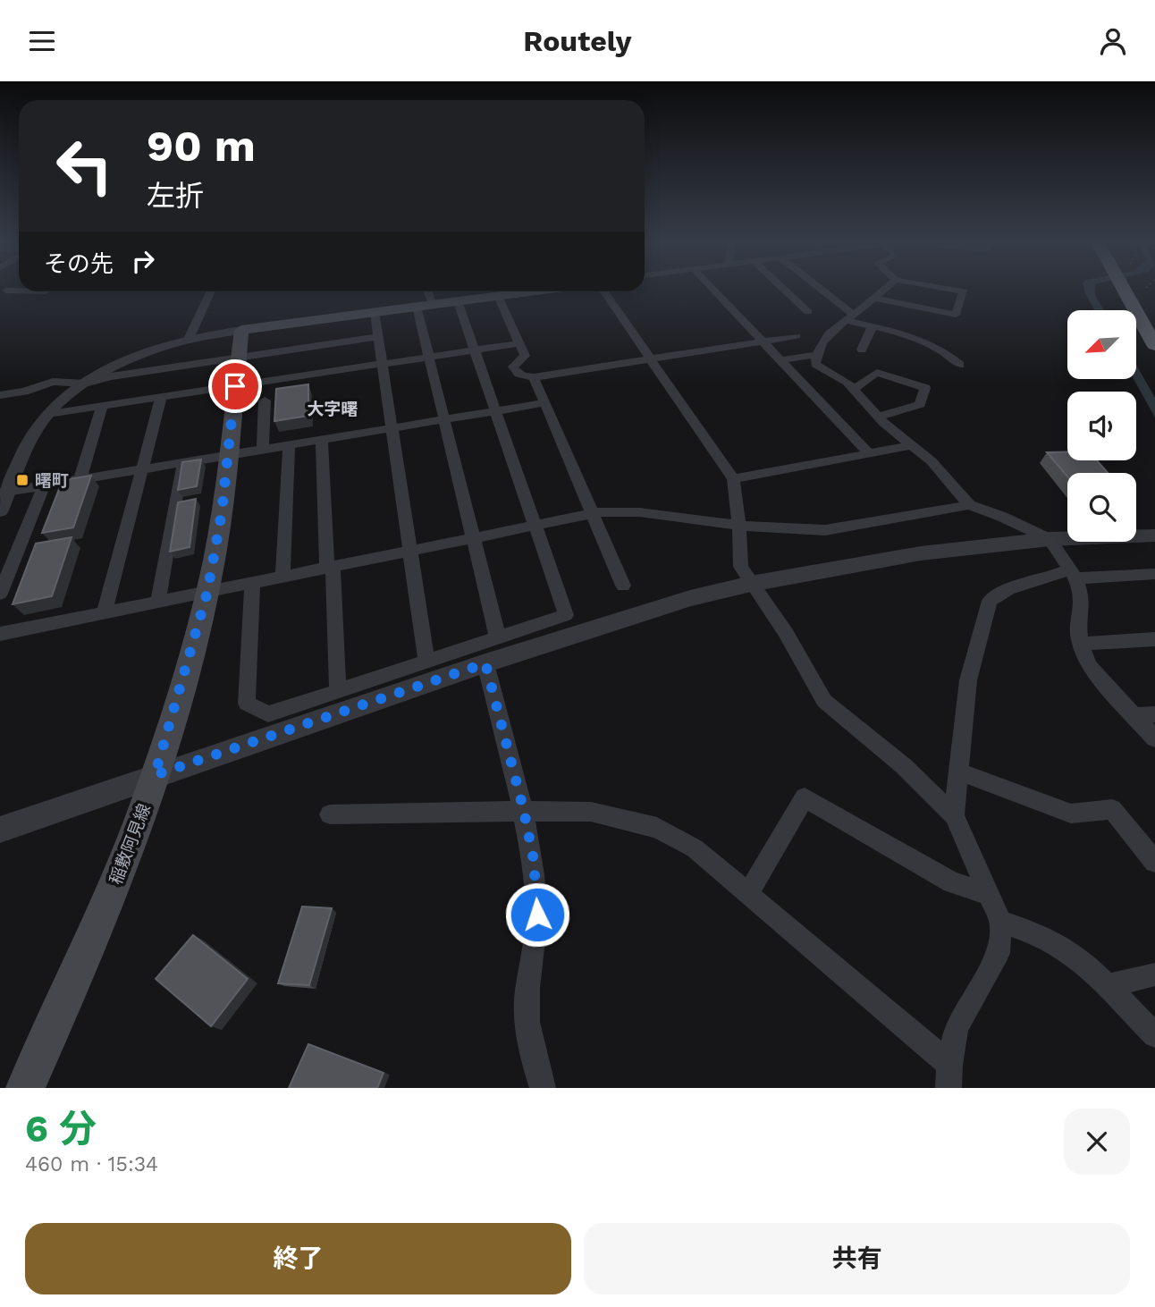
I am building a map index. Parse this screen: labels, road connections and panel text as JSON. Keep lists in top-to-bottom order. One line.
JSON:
{"streets":{"main road":["稲敷阿見線"]},"districts":["大字曙"],"places":{"transit":["曙町"]},"north":"bottom left","page":{"header":"Routely","turn":["90 m","左折"],"then":"その先","heading":["6 分","460 m · 15:34"],"buttons":["終了","共有"]}}
